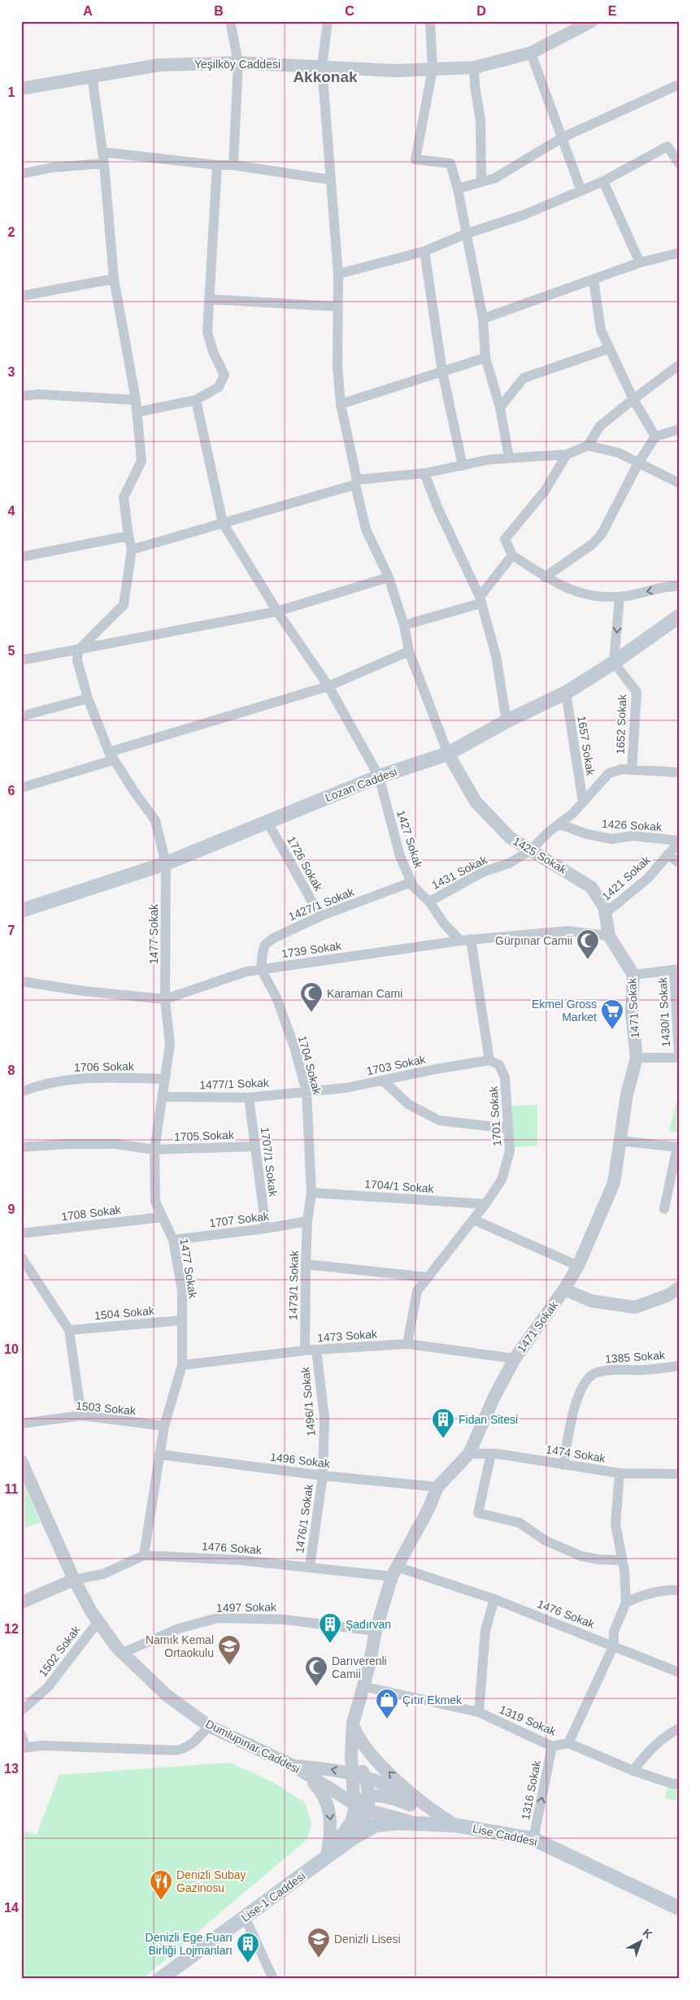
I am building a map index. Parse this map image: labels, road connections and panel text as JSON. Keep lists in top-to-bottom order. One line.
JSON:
{"streets":{"main road":["Lozan Caddesi","Lise Caddesi","Lise-1 Caddesi"],"street":["Yeşilköy Caddesi","1652 Sokak","1657 Sokak","1426 Sokak","1427 Sokak","1425 Sokak","1726 Sokak","1431 Sokak","1421 Sokak","1427/1 Sokak","1477 Sokak","1739 Sokak","1471 Sokak","1430/1 Sokak","1704 Sokak","1703 Sokak","1706 Sokak","1477/1 Sokak","1701 Sokak","1705 Sokak","1707/1 Sokak","1704/1 Sokak","1708 Sokak","1707 Sokak","1473/1 Sokak","1504 Sokak","1473 Sokak","1385 Sokak","1496/1 Sokak","1503 Sokak","1474 Sokak","1496 Sokak","1476/1 Sokak","1476 Sokak","1497 Sokak","1502 Sokak","1319 Sokak","Dumlupınar Caddesi","1316 Sokak"]},"crossings":[["1652 Sokak","1657 Sokak"],["1652 Sokak","Lozan Caddesi"],["1657 Sokak","Lozan Caddesi"],["1657 Sokak","1426 Sokak"],["1657 Sokak","1431 Sokak"],["Lozan Caddesi","1427 Sokak"],["Lozan Caddesi","1425 Sokak"],["Lozan Caddesi","1726 Sokak"],["Lozan Caddesi","1477 Sokak"],["1426 Sokak","1431 Sokak"],["1426 Sokak","1421 Sokak"],["1427 Sokak","1431 Sokak"],["1427 Sokak","1427/1 Sokak"],["1427 Sokak","1739 Sokak"],["1425 Sokak","1431 Sokak"],["1425 Sokak","1421 Sokak"],["1425 Sokak","1471 Sokak"],["1726 Sokak","1427/1 Sokak"],["1421 Sokak","1471 Sokak"],["1427/1 Sokak","1739 Sokak"],["1427/1 Sokak","1704 Sokak"],["1477 Sokak","1739 Sokak"],["1477 Sokak","1706 Sokak"],["1477 Sokak","1477/1 Sokak"],["1477 Sokak","1705 Sokak"],["1477 Sokak","1708 Sokak"],["1477 Sokak","1707 Sokak"],["1477 Sokak","1504 Sokak"],["1477 Sokak","1473 Sokak"],["1477 Sokak","1503 Sokak"],["1477 Sokak","1496 Sokak"],["1477 Sokak","1476 Sokak"],["1739 Sokak","1471 Sokak"],["1739 Sokak","1704 Sokak"],["1471 Sokak","1473 Sokak"],["1471 Sokak","1474 Sokak"],["1471 Sokak","1496 Sokak"],["1471 Sokak","1476 Sokak"],["1471 Sokak","1497 Sokak"],["1471 Sokak","1319 Sokak"],["1704 Sokak","1703 Sokak"],["1704 Sokak","1477/1 Sokak"],["1704 Sokak","1704/1 Sokak"],["1704 Sokak","1707 Sokak"],["1704 Sokak","1473/1 Sokak"],["1703 Sokak","1477/1 Sokak"],["1703 Sokak","1701 Sokak"],["1477/1 Sokak","1707/1 Sokak"],["1701 Sokak","1704/1 Sokak"],["1701 Sokak","1473 Sokak"],["1705 Sokak","1707/1 Sokak"],["1707/1 Sokak","1707 Sokak"],["1707 Sokak","1473/1 Sokak"],["1473/1 Sokak","1473 Sokak"],["1473 Sokak","1496/1 Sokak"],["1385 Sokak","1474 Sokak"],["1496/1 Sokak","1496 Sokak"],["1496/1 Sokak","1476/1 Sokak"],["1496 Sokak","1476/1 Sokak"],["1476/1 Sokak","1476 Sokak"],["1476 Sokak","Dumlupınar Caddesi"],["1497 Sokak","Dumlupınar Caddesi"],["1502 Sokak","Dumlupınar Caddesi"],["1319 Sokak","1316 Sokak"],["Dumlupınar Caddesi","Lise Caddesi"],["1316 Sokak","Lise Caddesi"],["Lise Caddesi","Lise-1 Caddesi"]],"one_way":["1316 Sokak"],"districts":["Akkonak"],"places":{"mosque":["Gürpınar Camii","Karaman Cami","Darıverenli Camii"],"supermarket":["Ekmel Gross Market"],"building":["Fidan Sitesi","Şadırvan","Denizli Ege Fuarı Birliği Lojmanları"],"school or university":["Namık Kemal Ortaokulu","Denizli Lisesi"],"shop":["Çıtır Ekmek"],"restaurant":["Denizli Subay Gazinosu"]},"north":"top right","grid":{"columns":["A","B","C","D","E"],"rows":["1","2","3","4","5","6","7","8","9","10","11","12","13","14"]}}
